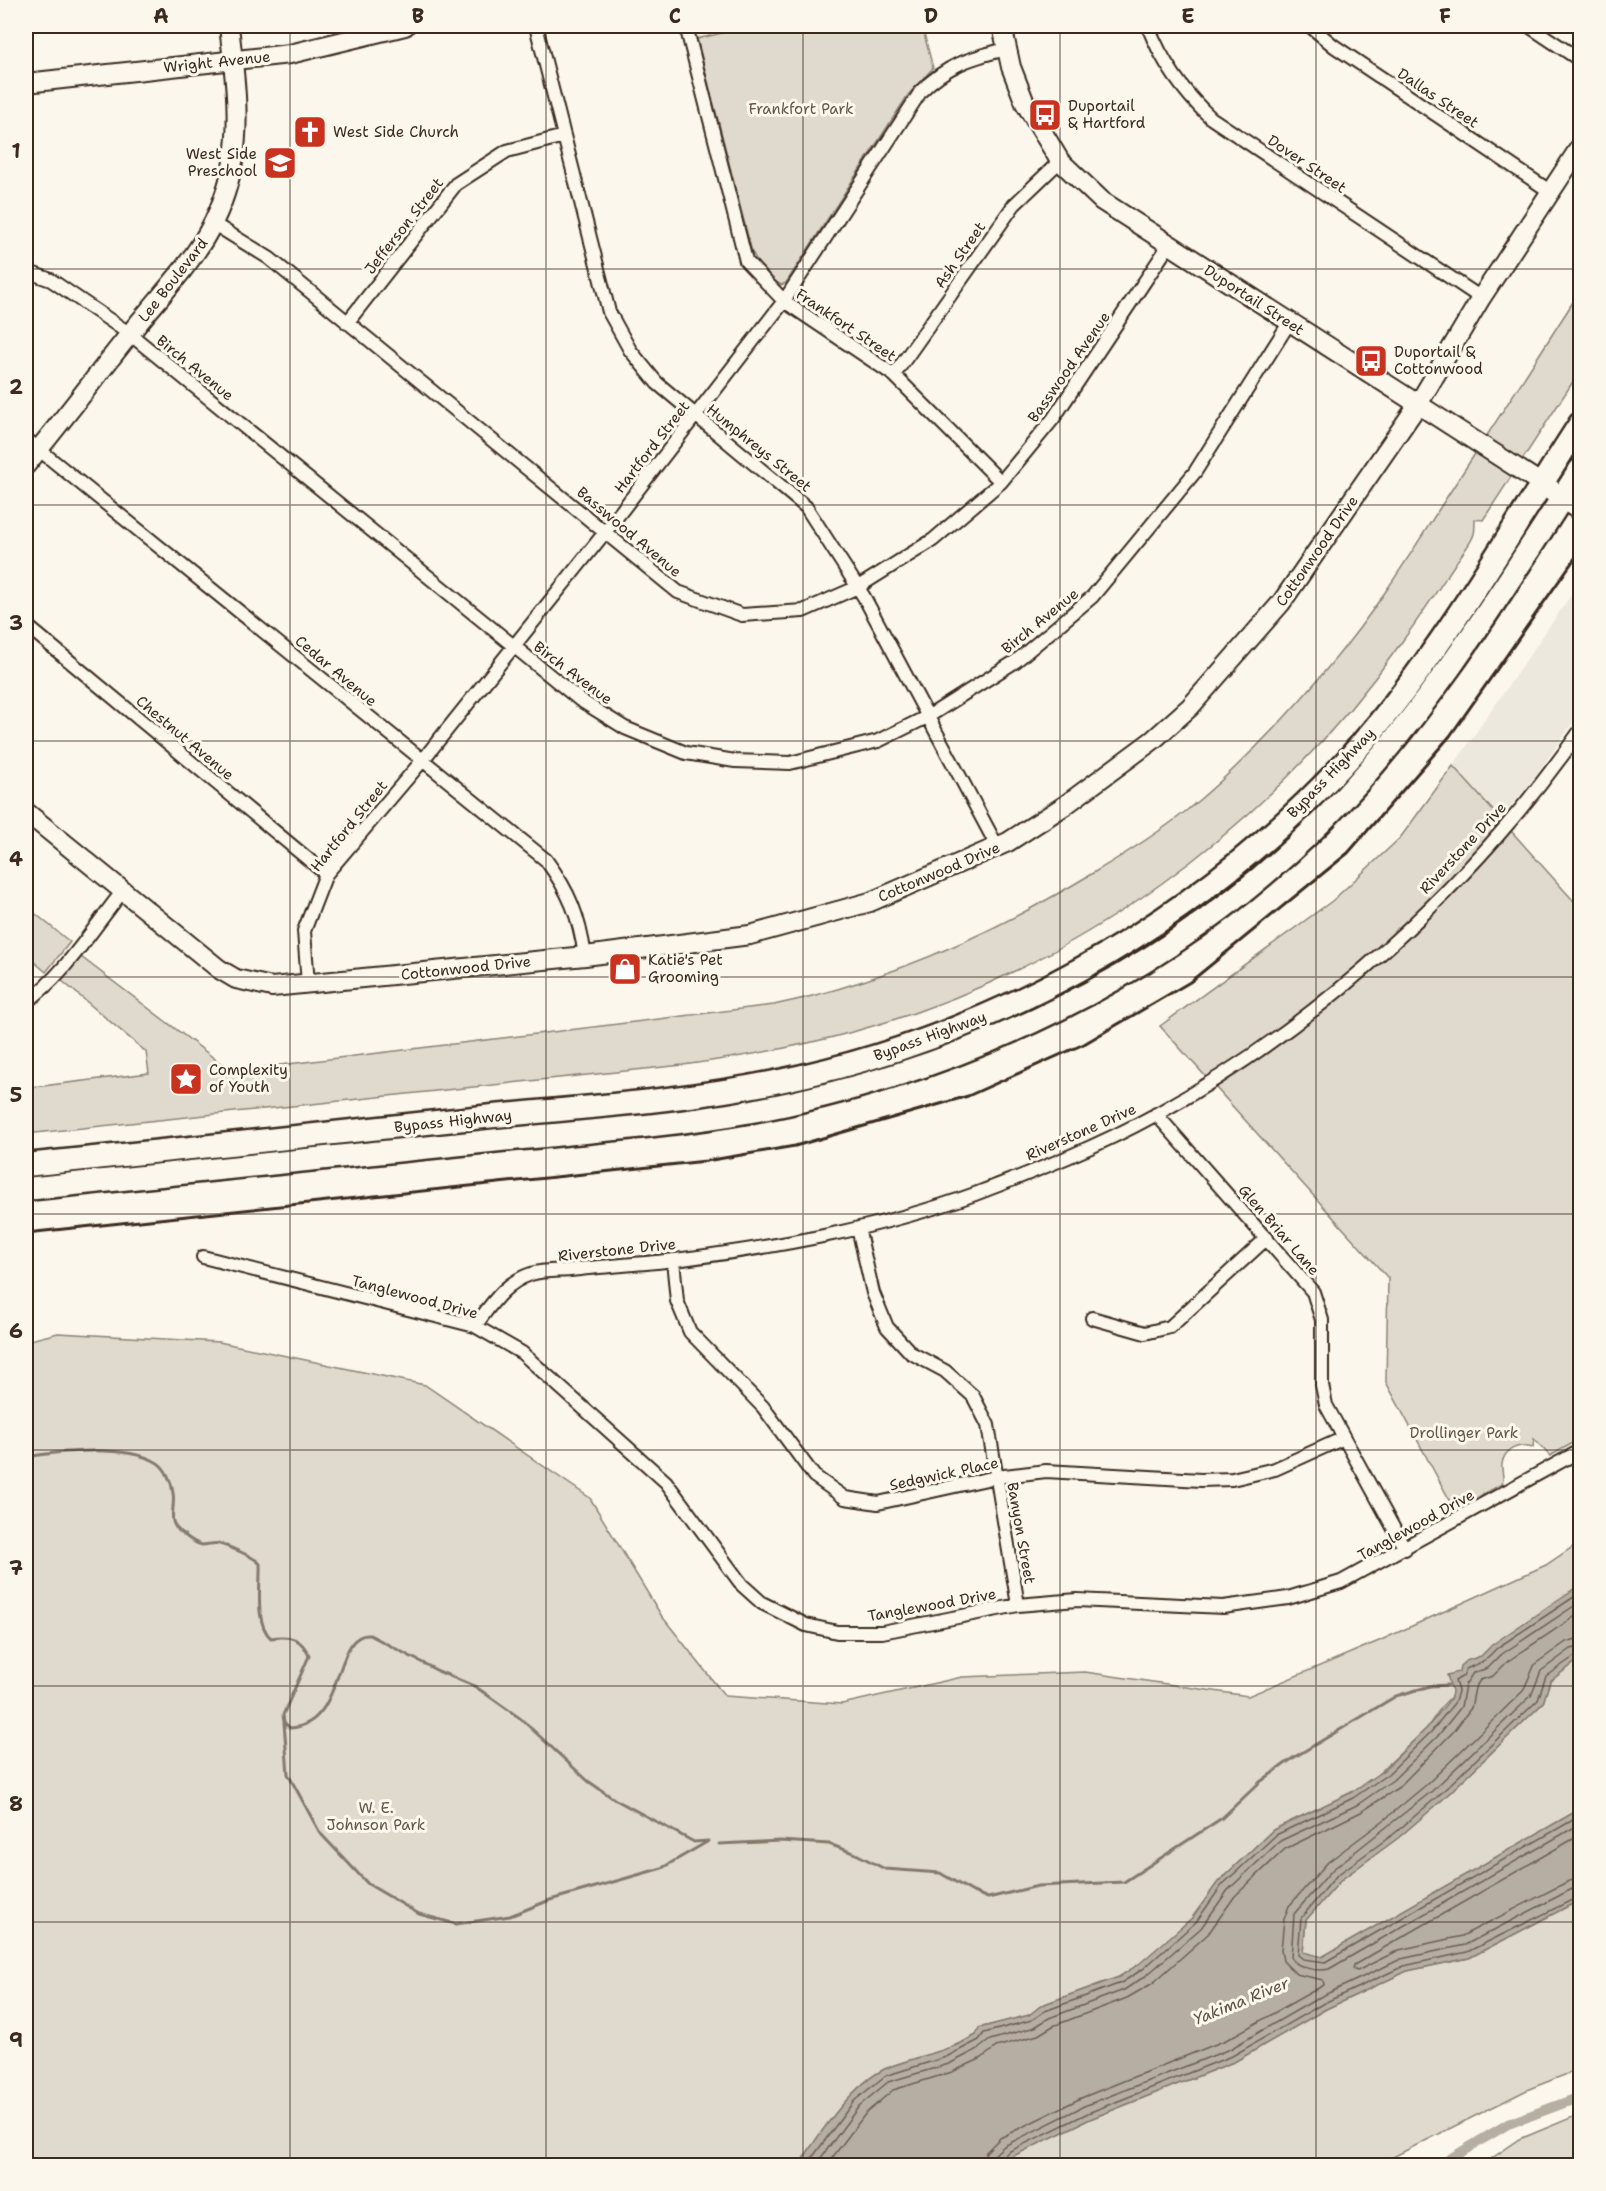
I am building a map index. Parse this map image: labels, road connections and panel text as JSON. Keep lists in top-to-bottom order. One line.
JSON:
{"streets":{"highway":["Bypass Highway"],"main road":["Duportail Street"],"street":["Wright Avenue","Dallas Street","Dover Street","Jefferson Street","Ash Street","Lee Boulevard","Frankfort Street","Basswood Avenue","Birch Avenue","Hartford Street","Humphreys Street","Cottonwood Drive","Cedar Avenue","Chestnut Avenue","Riverstone Drive","Glen Briar Lane","Tanglewood Drive","Sedgwick Place","Banyon Street"]},"crossings":[["Wright Avenue","Lee Boulevard"],["Dallas Street","Cottonwood Drive"],["Dover Street","Cottonwood Drive"],["Jefferson Street","Basswood Avenue"],["Jefferson Street","Humphreys Street"],["Ash Street","Duportail Street"],["Ash Street","Frankfort Street"],["Lee Boulevard","Basswood Avenue"],["Lee Boulevard","Birch Avenue"],["Lee Boulevard","Cedar Avenue"],["Duportail Street","Basswood Avenue"],["Duportail Street","Birch Avenue"],["Duportail Street","Hartford Street"],["Duportail Street","Cottonwood Drive"],["Duportail Street","Bypass Highway"],["Frankfort Street","Basswood Avenue"],["Frankfort Street","Hartford Street"],["Basswood Avenue","Hartford Street"],["Basswood Avenue","Humphreys Street"],["Birch Avenue","Hartford Street"],["Birch Avenue","Humphreys Street"],["Hartford Street","Humphreys Street"],["Hartford Street","Cottonwood Drive"],["Hartford Street","Cedar Avenue"],["Hartford Street","Chestnut Avenue"],["Humphreys Street","Cottonwood Drive"],["Cottonwood Drive","Cedar Avenue"],["Riverstone Drive","Glen Briar Lane"],["Riverstone Drive","Tanglewood Drive"],["Riverstone Drive","Sedgwick Place"],["Riverstone Drive","Banyon Street"],["Glen Briar Lane","Tanglewood Drive"],["Glen Briar Lane","Sedgwick Place"],["Tanglewood Drive","Banyon Street"],["Sedgwick Place","Banyon Street"]],"water":["Yakima River"],"parks":["Frankfort Park","Drollinger Park","W. E. Johnson Park"],"places":{"bus stop":["Duportail & Hartford","Duportail & Cottonwood"],"church":["West Side Church"],"school or university":["West Side Preschool"],"shop":["Katie's Pet Grooming"],"place":["Complexity of Youth"]},"grid":{"columns":["A","B","C","D","E","F"],"rows":["1","2","3","4","5","6","7","8","9"]}}
